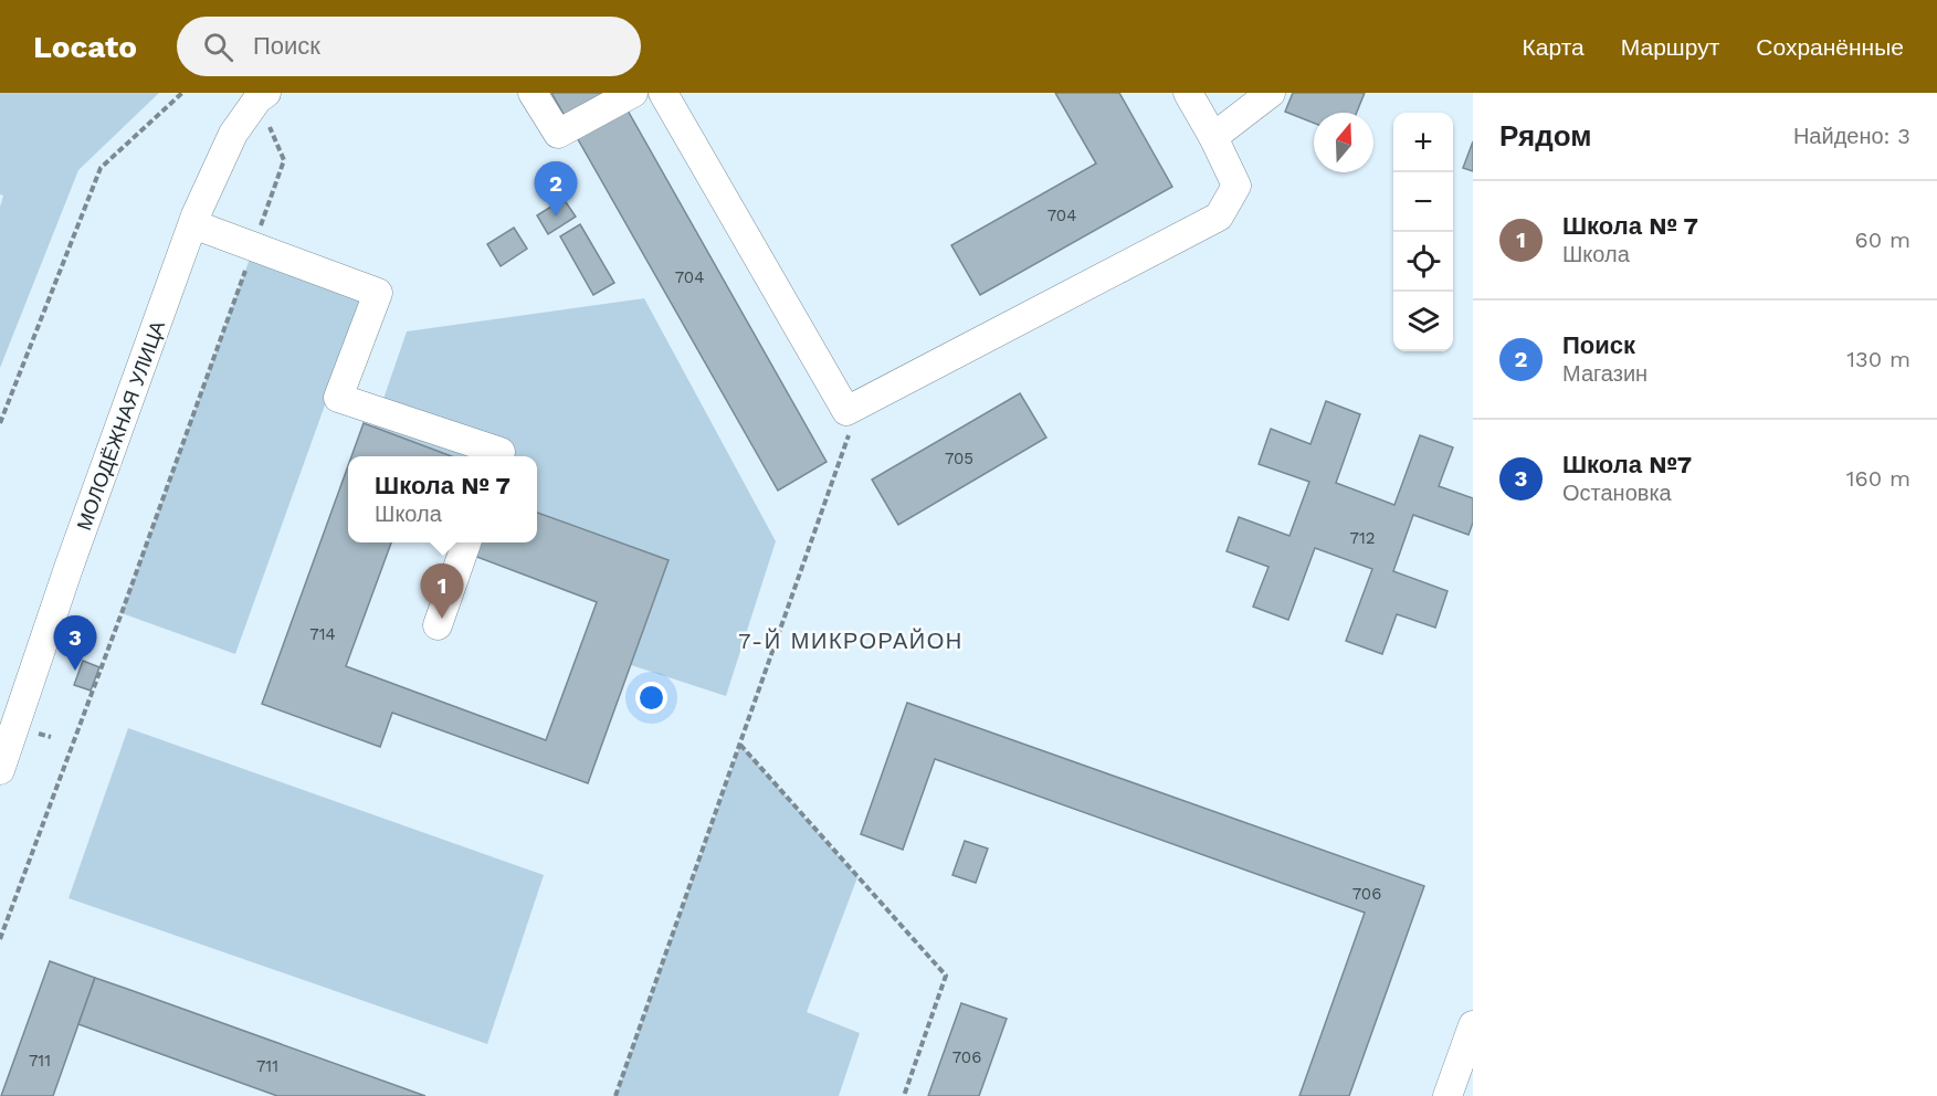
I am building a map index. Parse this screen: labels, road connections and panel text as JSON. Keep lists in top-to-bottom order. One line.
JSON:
{"streets":{"street":["МОЛОДЁЖНАЯ УЛИЦА"]},"districts":["7-Й МИКРОРАЙОН"],"house_numbers":["704","704","705","712","714","706","706","711","711"],"north":"top","page":{"header":"Locato","search":"Поиск","nav":["Карта","Маршрут","Сохранённые"],"heading":["Рядом","Найдено: 3"],"map_buttons":["+","−"],"pins":["2","1","3"],"list":[{"mark":"1","name":"Школа № 7","note":"Школа","value":"60 m"},{"mark":"2","name":"Поиск","note":"Магазин","value":"130 m"},{"mark":"3","name":"Школа №7","note":"Остановка","value":"160 m"}],"popup":["Школа № 7","Школа"]}}
